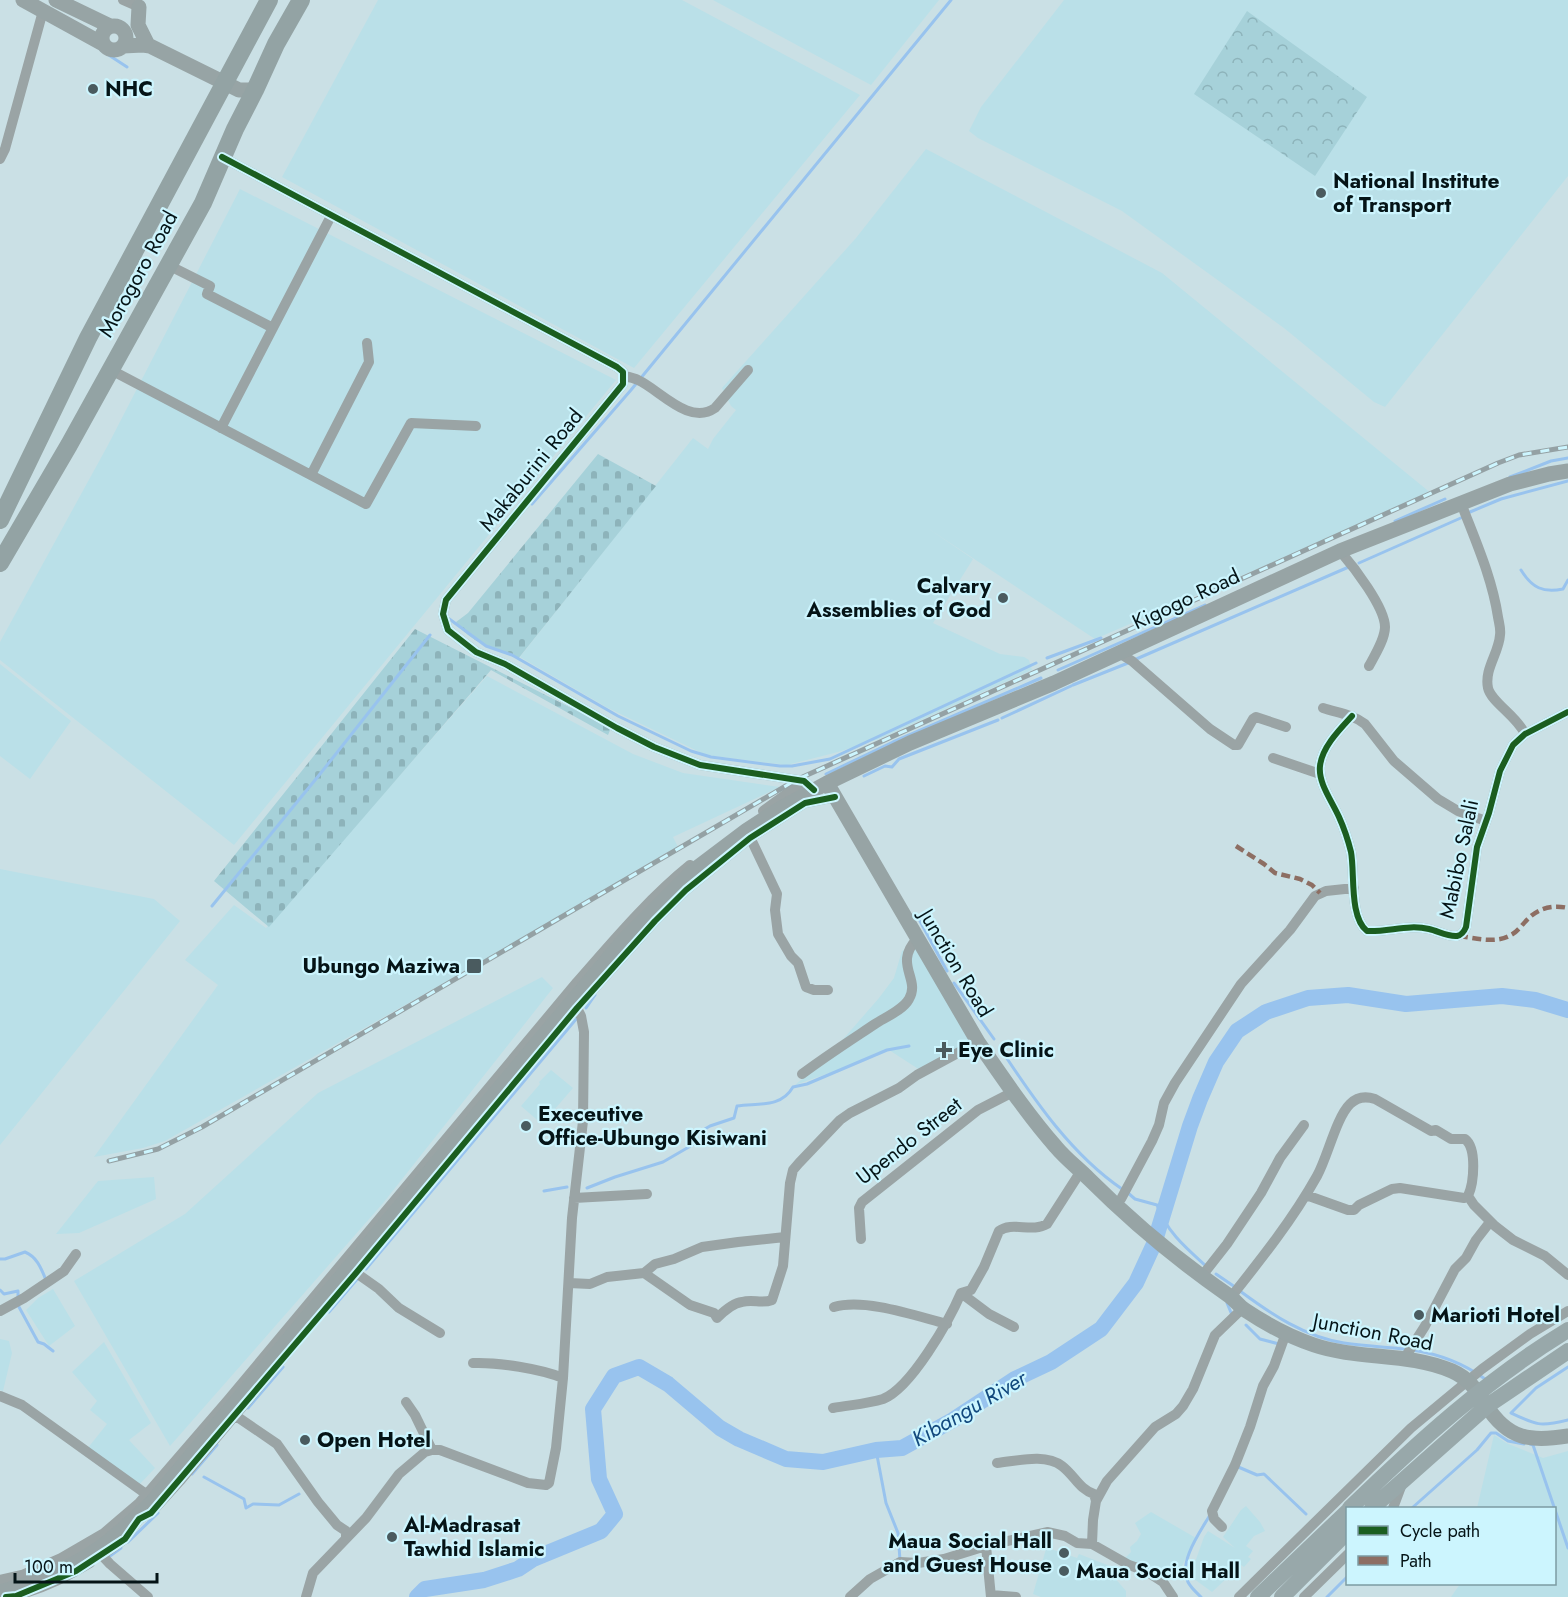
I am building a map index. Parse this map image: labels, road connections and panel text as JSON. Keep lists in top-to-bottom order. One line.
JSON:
{"streets":{"highway":["Morogoro Road"],"main road":["Kigogo Road","Junction Road"],"street":["Makaburini Road","Mabibo Salali","Upendo Street"]},"crossings":[["Makaburini Road","Kigogo Road"],["Makaburini Road","Junction Road"],["Kigogo Road","Junction Road"],["Junction Road","Upendo Street"]],"water":["Kibangu River"],"places":{"other":["NHC","National Institute of Transport","Calvary Assemblies of God","Execeutive Office-Ubungo Kisiwani","Marioti Hotel","Open Hotel","Al-Madrasat Tawhid Islamic","Maua Social Hall and Guest House","Maua Social Hall"],"transit":["Ubungo Maziwa"],"health":["Eye Clinic"]},"legend":["Cycle path","Path"],"scale_bar":"100 m"}
